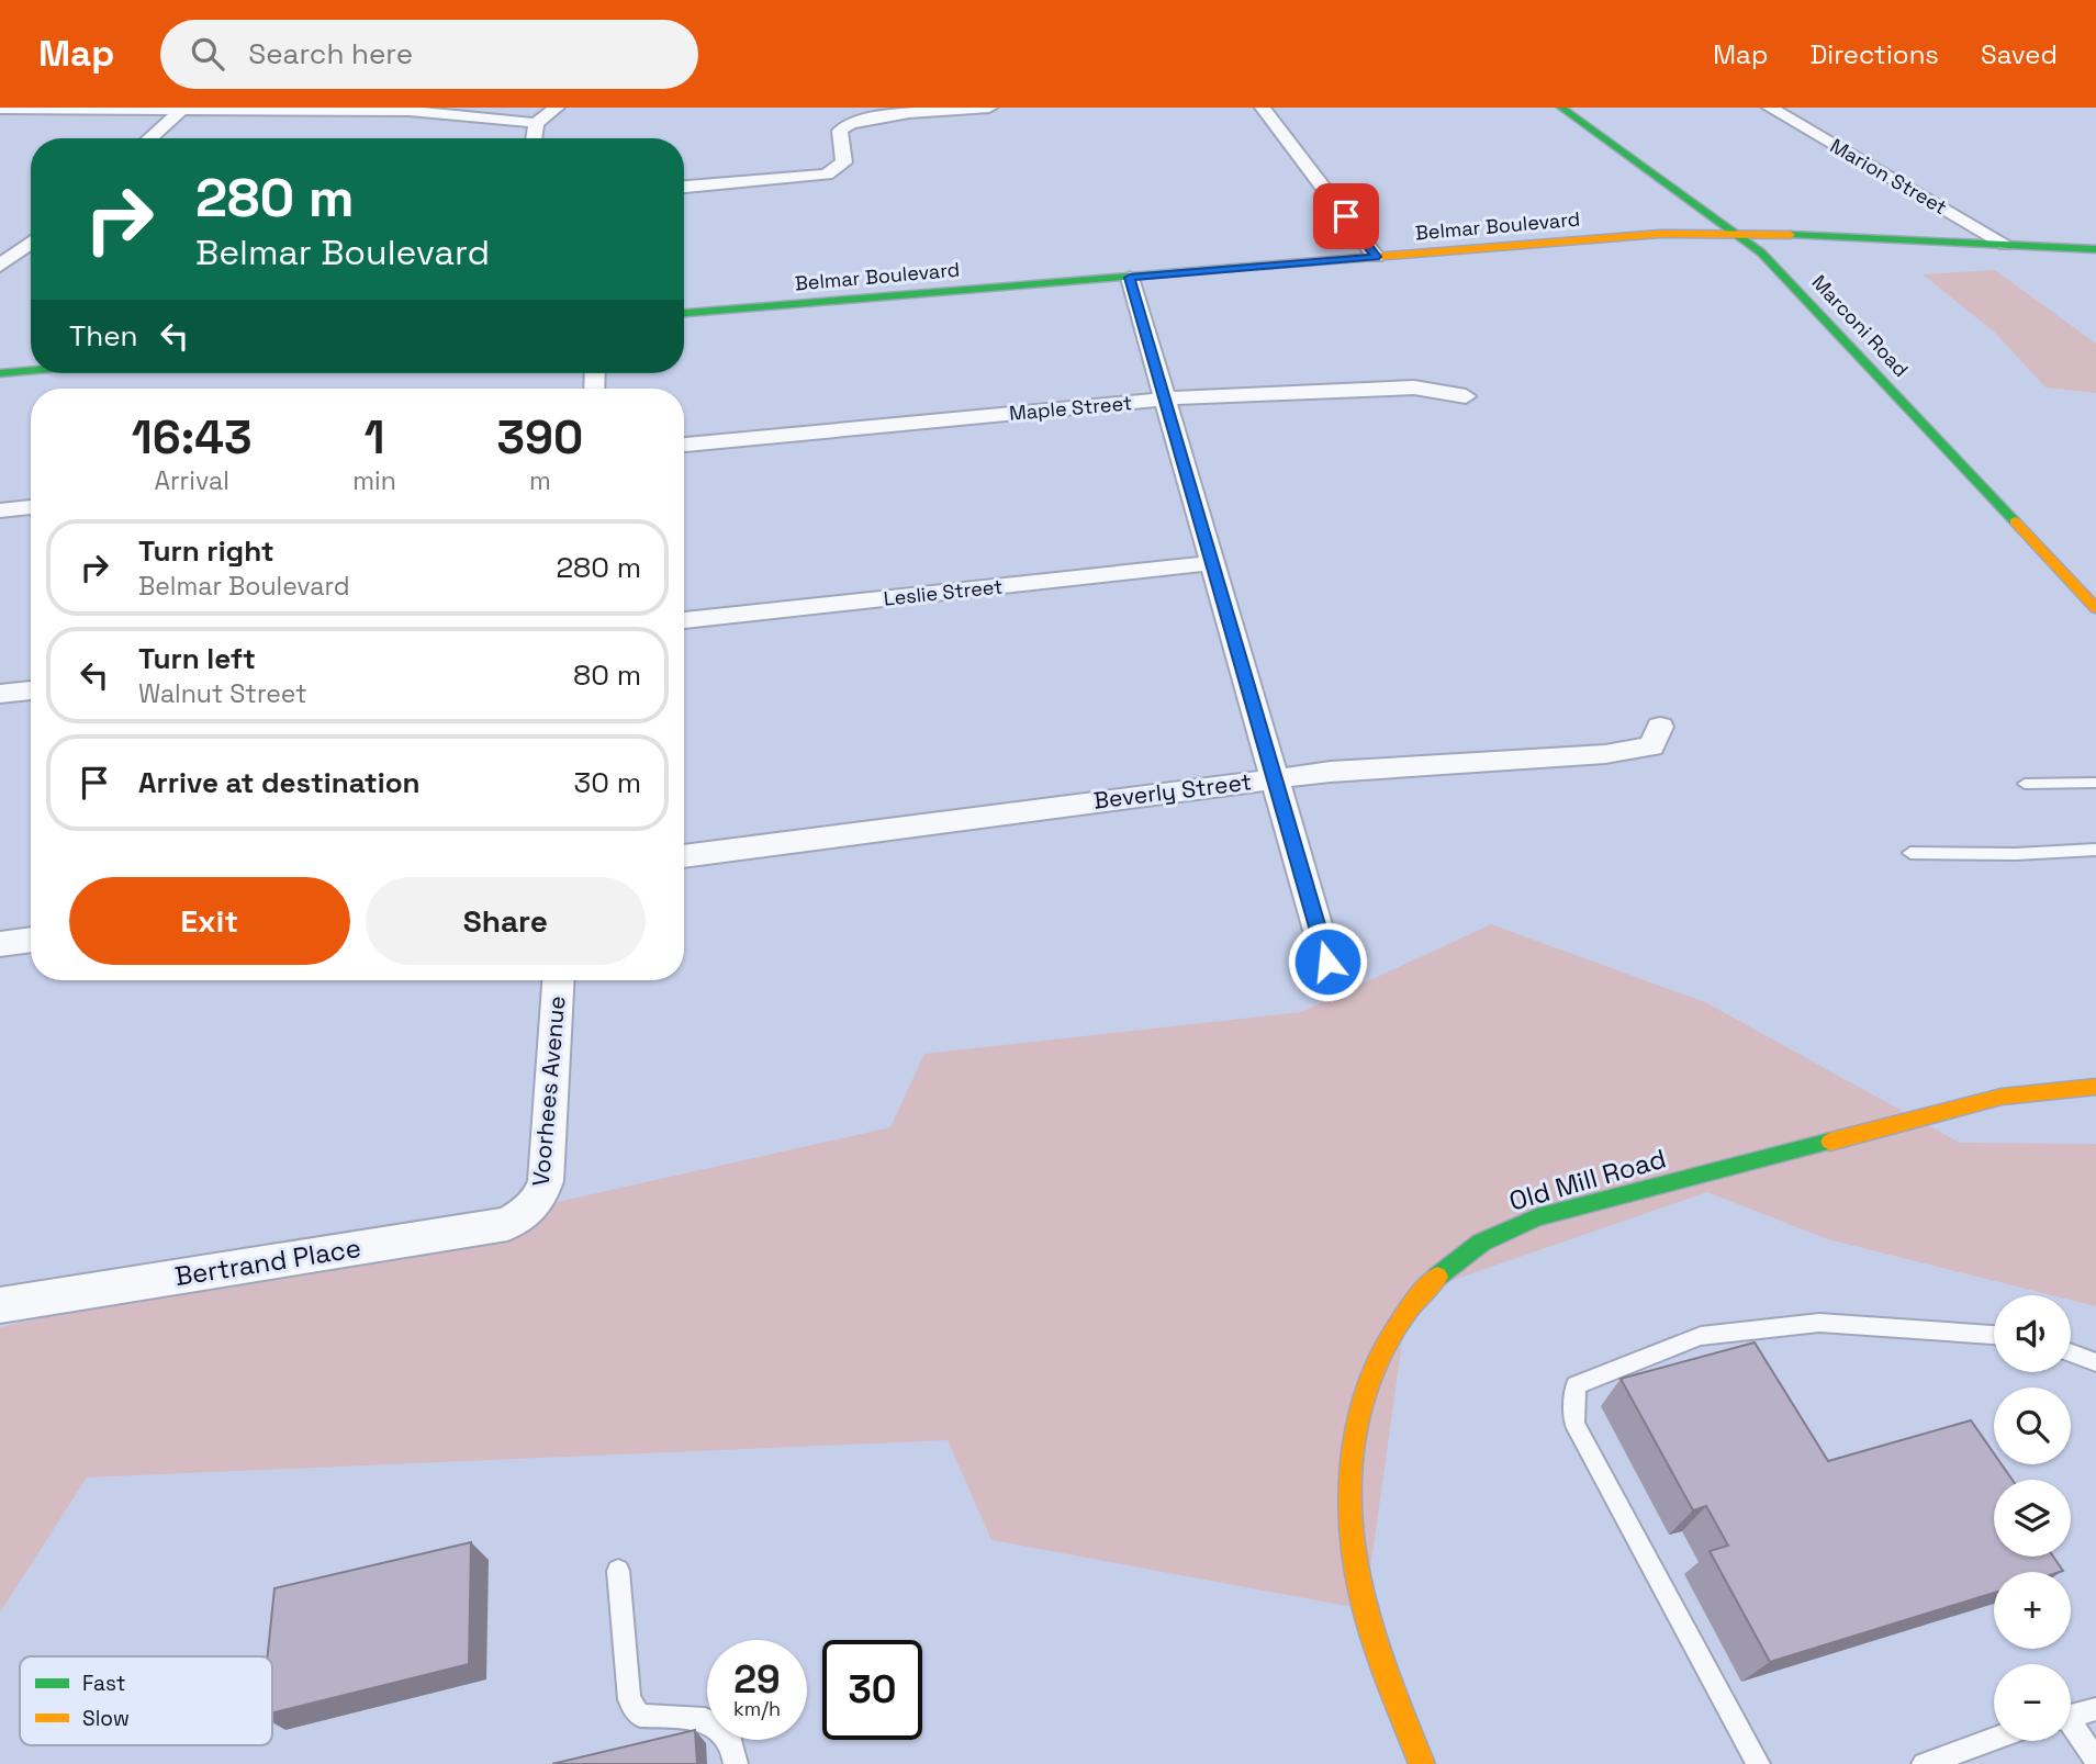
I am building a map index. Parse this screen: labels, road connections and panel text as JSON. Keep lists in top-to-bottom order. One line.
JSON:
{"streets":{"street":["Marion Street","Belmar Boulevard","Marconi Road","Maple Street","Leslie Street","Beverly Street","Voorhees Avenue","Old Mill Road","Bertrand Place"]},"crossings":[["Marion Street","Belmar Boulevard"],["Belmar Boulevard","Marconi Road"],["Voorhees Avenue","Bertrand Place"]],"legend":["Fast","Slow"],"page":{"header":"Map","search":"Search here","nav":["Map","Directions","Saved"],"turn":["280 m","Belmar Boulevard"],"then":"Then","eta":["16:43","Arrival","1","min","390","m"],"list":[{"name":"Turn right","note":"Belmar Boulevard","value":"280 m"},{"name":"Turn left","note":"Walnut Street","value":"80 m"},{"name":"Arrive at destination","value":"30 m"}],"buttons":["Exit","Share"],"map_buttons":["+","−"],"speed":"29 km/h","limit":"30"}}
